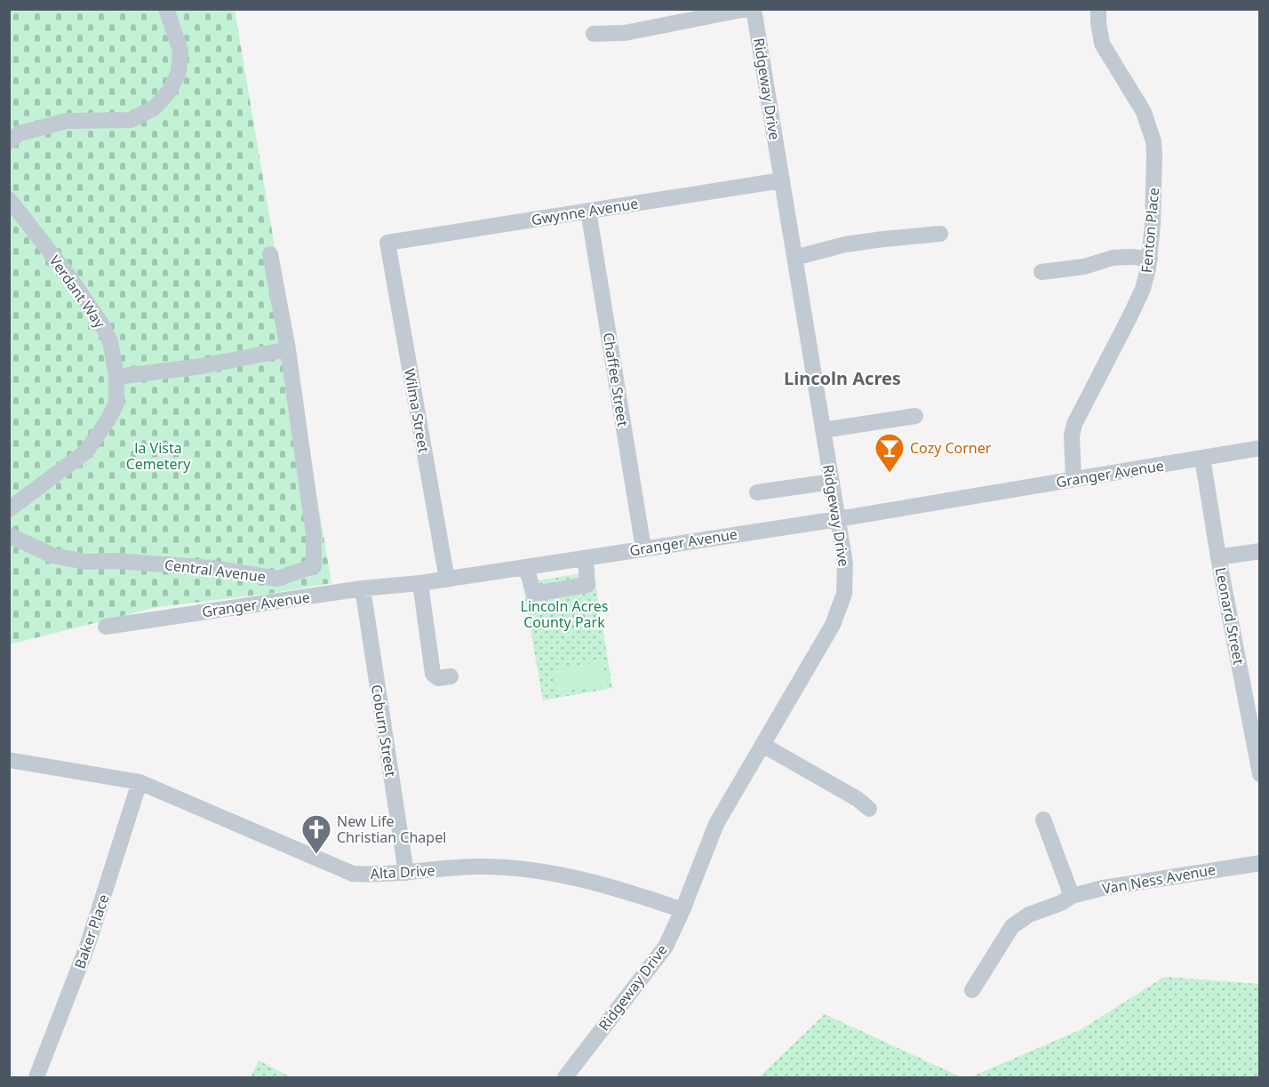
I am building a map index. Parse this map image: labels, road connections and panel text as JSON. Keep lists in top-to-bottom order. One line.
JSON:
{"streets":{"street":["Ridgeway Drive","Gwynne Avenue","Fenton Place","Verdant Way","Chaffee Street","Wilma Street","Granger Avenue","Central Avenue","Leonard Street","Coburn Street","Alta Drive","Van Ness Avenue","Baker Place"]},"crossings":[["Ridgeway Drive","Gwynne Avenue"],["Ridgeway Drive","Granger Avenue"],["Ridgeway Drive","Alta Drive"],["Gwynne Avenue","Chaffee Street"],["Gwynne Avenue","Wilma Street"],["Fenton Place","Granger Avenue"],["Chaffee Street","Granger Avenue"],["Wilma Street","Granger Avenue"],["Granger Avenue","Leonard Street"],["Granger Avenue","Coburn Street"],["Coburn Street","Alta Drive"],["Alta Drive","Baker Place"]],"districts":["Lincoln Acres"],"parks":["la Vista Cemetery","Lincoln Acres County Park"],"places":{"bar":["Cozy Corner"],"church":["New Life Christian Chapel"]}}
